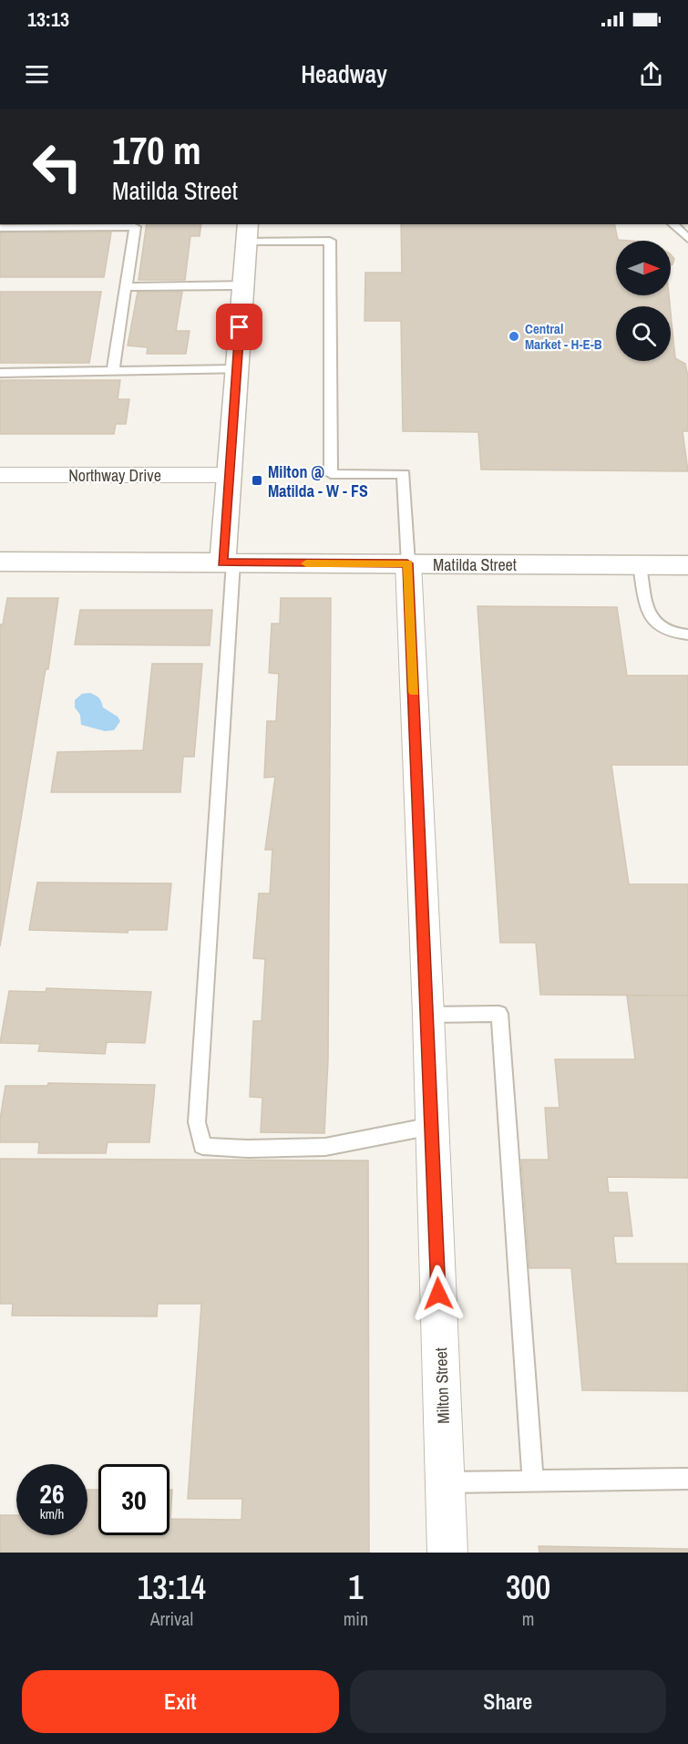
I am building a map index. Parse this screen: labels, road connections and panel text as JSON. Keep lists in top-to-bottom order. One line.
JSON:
{"streets":{"street":["Northway Drive","Matilda Street","Milton Street"]},"crossings":[["Matilda Street","Milton Street"]],"places":{"other":["Central Market - H-E-B"],"transit":["Milton @ Matilda - W - FS"]},"north":"right","page":{"status":"13:13","header":"Headway","turn":["170 m","Matilda Street"],"speed":"26 km/h","limit":"30","eta":["13:14","Arrival","1","min","300","m"],"buttons":["Exit","Share"]}}
